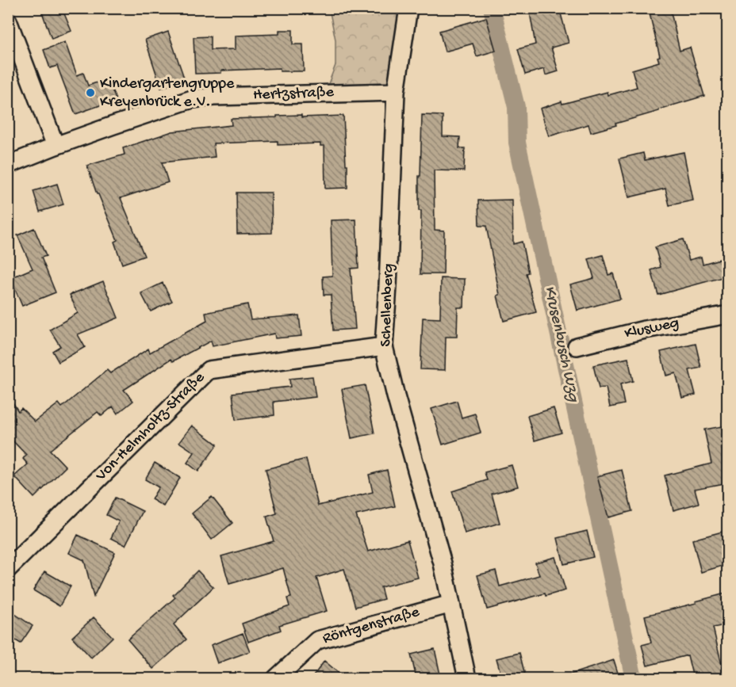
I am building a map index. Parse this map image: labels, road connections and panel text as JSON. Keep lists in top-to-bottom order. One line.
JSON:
{"streets":{"street":["Hertzstraße","Schellenberg","Klusweg","Von-Helmholtz-Straße","Röntgenstraße"]},"crossings":[["Hertzstraße","Schellenberg"],["Schellenberg","Von-Helmholtz-Straße"],["Schellenberg","Röntgenstraße"]],"water":["Krusenbusch Wzg"],"places":["Kindergartengruppe Kreyenbrück e.V."]}
